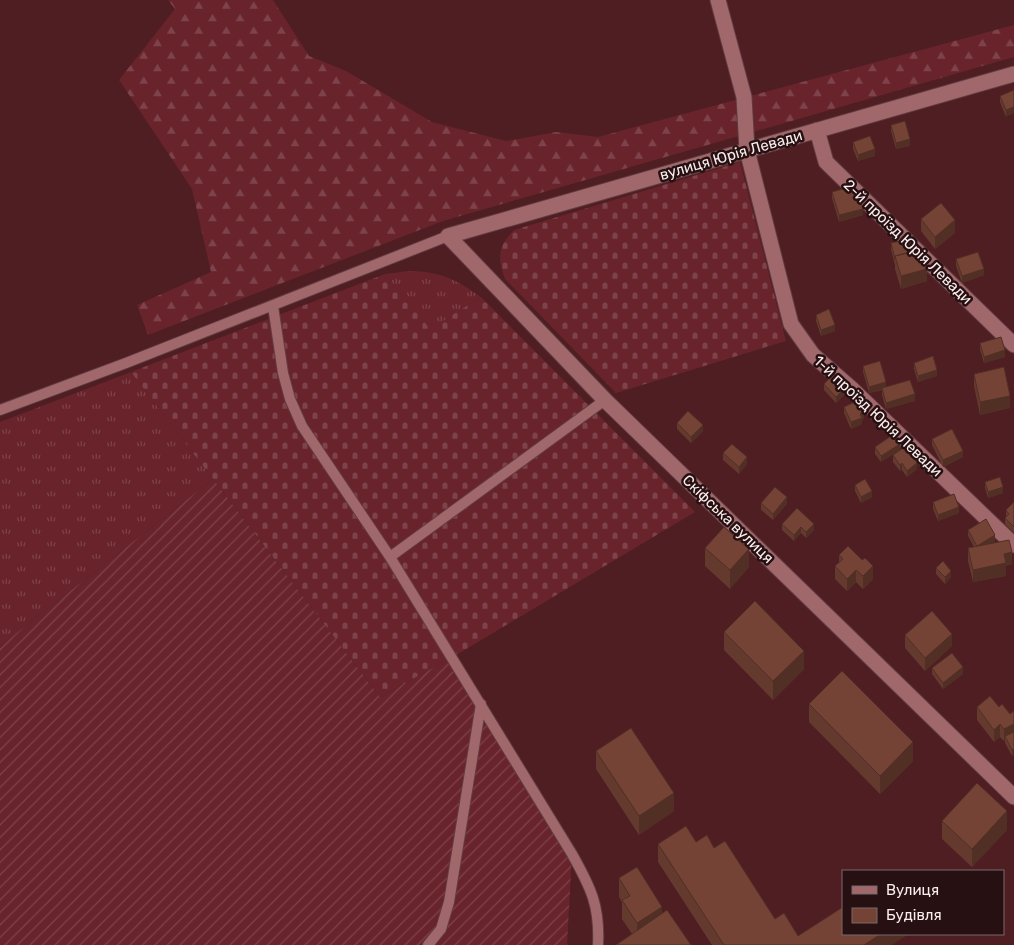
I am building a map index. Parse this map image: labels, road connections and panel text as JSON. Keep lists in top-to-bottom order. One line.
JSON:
{"streets":{"street":["вулиця Юрія Левади","2-й проїзд Юрія Левади","1-й проїзд Юрія Левади","Скіфська вулиця"]},"crossings":[["вулиця Юрія Левади","2-й проїзд Юрія Левади"],["вулиця Юрія Левади","1-й проїзд Юрія Левади"],["вулиця Юрія Левади","Скіфська вулиця"]],"legend":["Вулиця","Будівля"]}
